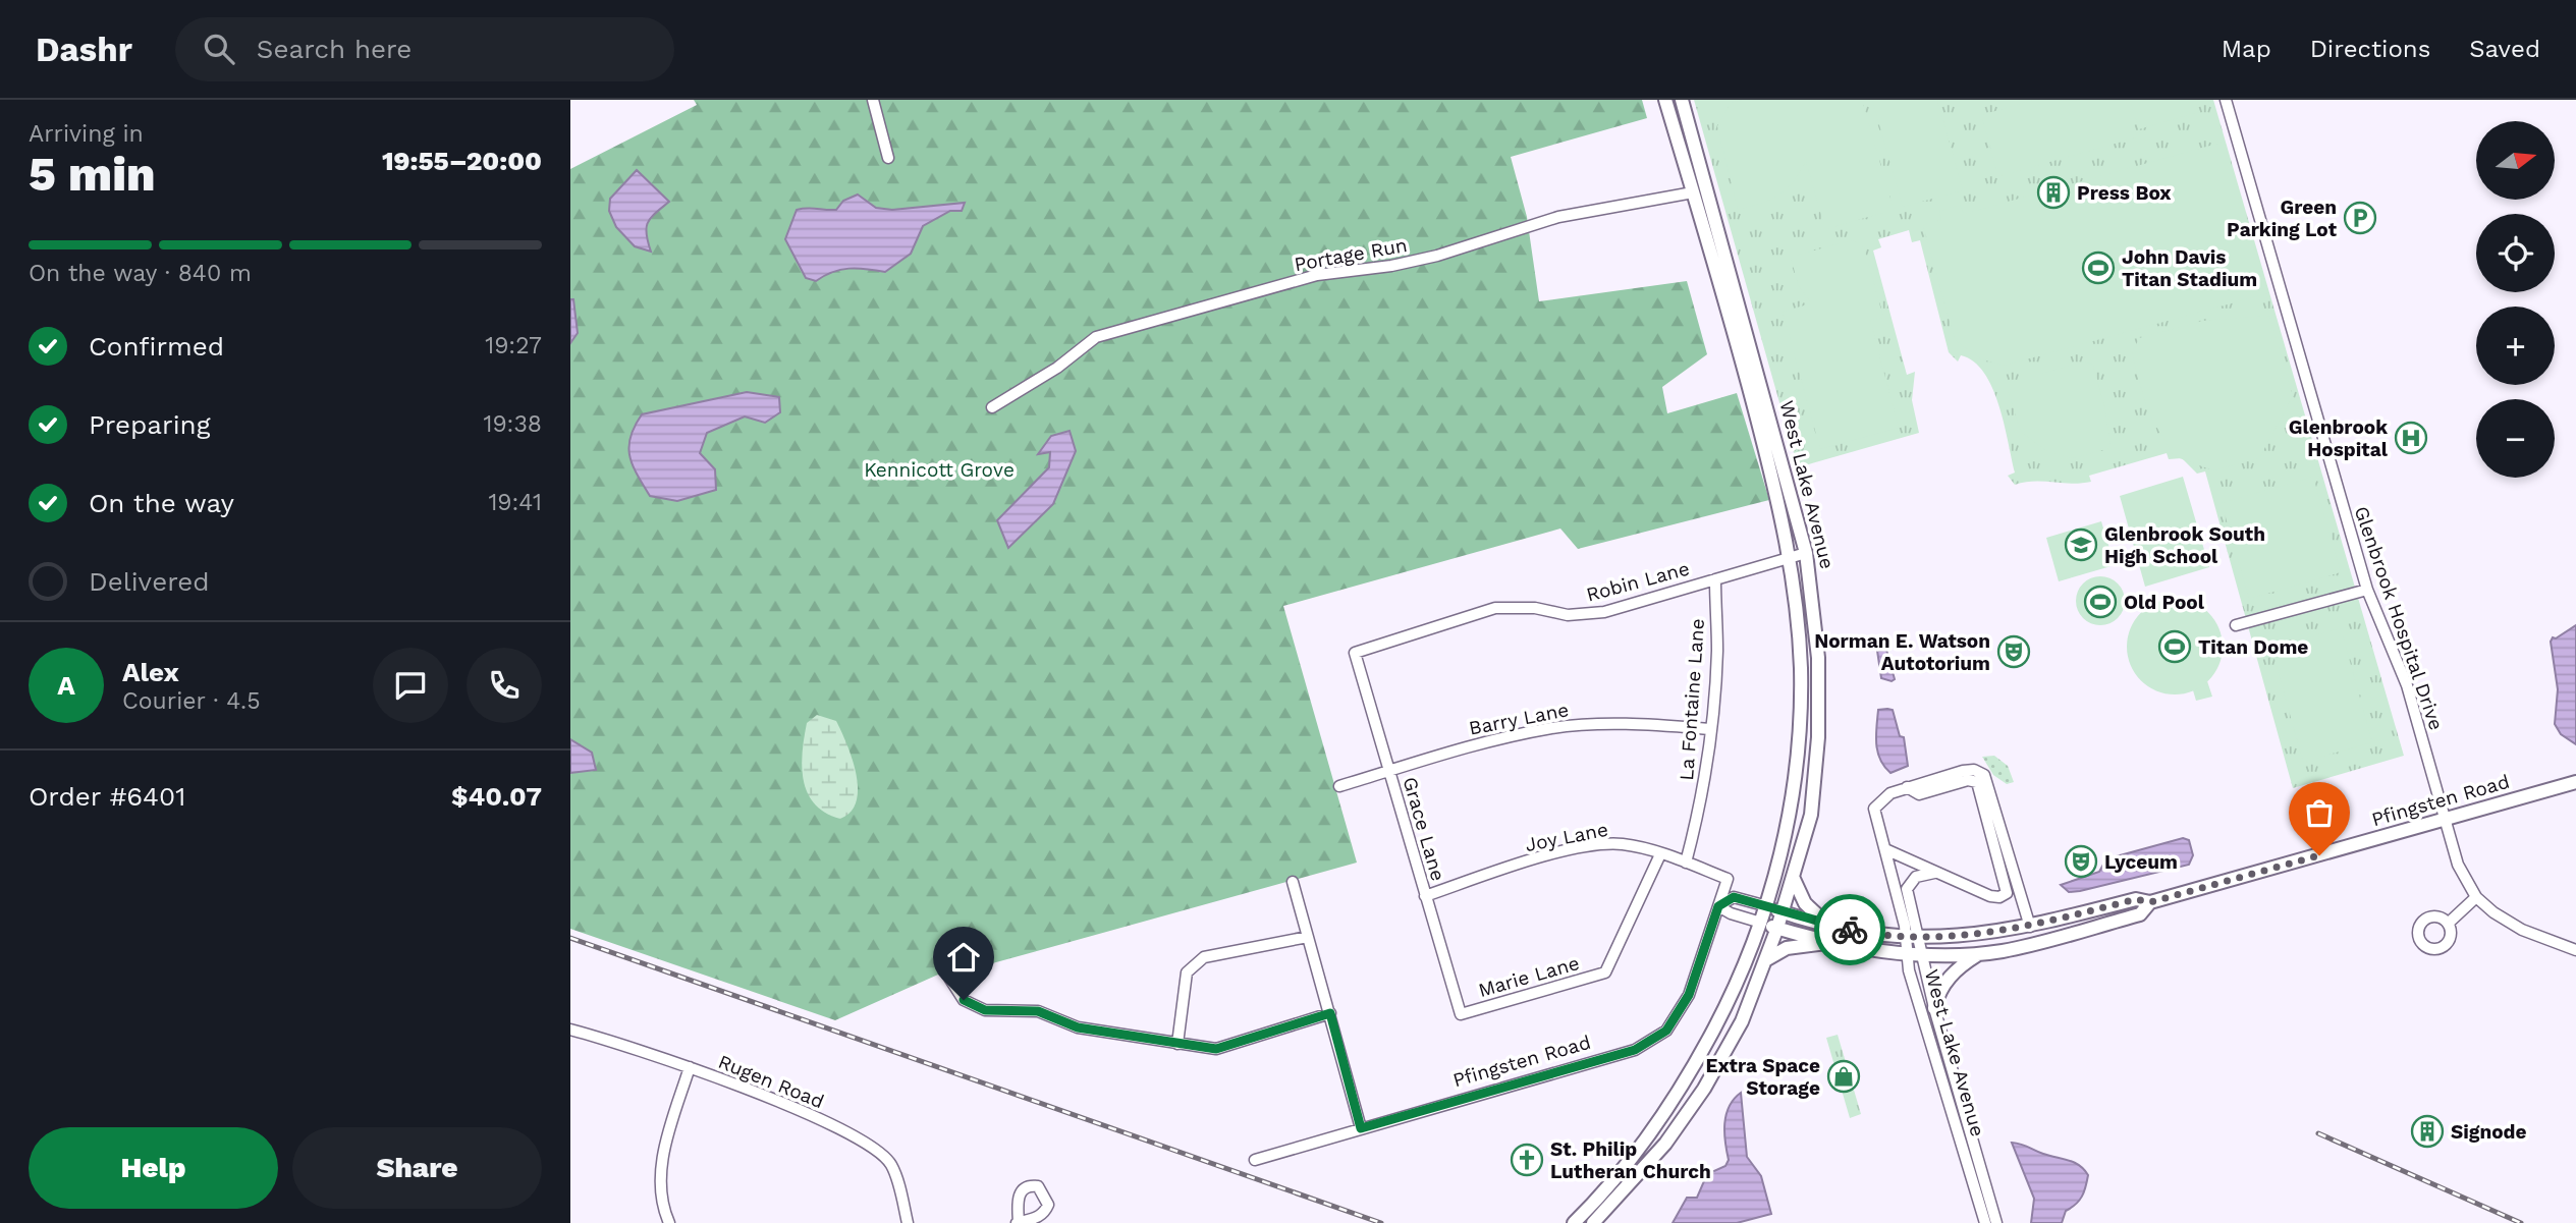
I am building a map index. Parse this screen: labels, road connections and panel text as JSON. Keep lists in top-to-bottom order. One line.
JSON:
{"streets":{"main road":["West Lake Avenue","Pfingsten Road"],"street":["Portage Run","Robin Lane","Glenbrook Hospital Drive","La Fontaine Lane","Barry Lane","Grace Lane","Joy Lane","Marie Lane","Rugen Road"]},"crossings":[["Portage Run","West Lake Avenue"],["West Lake Avenue","Robin Lane"],["West Lake Avenue","Pfingsten Road"],["Robin Lane","La Fontaine Lane"],["Robin Lane","Grace Lane"],["Glenbrook Hospital Drive","Pfingsten Road"],["La Fontaine Lane","Barry Lane"],["La Fontaine Lane","Joy Lane"],["Barry Lane","Grace Lane"],["Pfingsten Road","Joy Lane"],["Grace Lane","Joy Lane"],["Grace Lane","Marie Lane"],["Joy Lane","Marie Lane"]],"parks":["Kennicott Grove"],"places":{"building":["Press Box","Signode"],"parking":["Green Parking Lot"],"sports":["John Davis Titan Stadium","Old Pool","Titan Dome"],"hospital":["Glenbrook Hospital"],"school or university":["Glenbrook South High School"],"theatre":["Norman E. Watson Autotorium","Lyceum"],"shop":["Extra Space Storage"],"church":["St. Philip Lutheran Church"]},"north":"right","page":{"header":"Dashr","search":"Search here","nav":["Map","Directions","Saved"],"heading":["5 min","Arriving in","19:55–20:00"],"panel":["Alex","Courier · 4.5","Order #6401","$40.07"],"map_buttons":["+","−"],"bar":"On the way · 840 m","list":[["Confirmed","19:27"],["Preparing","19:38"],["On the way","19:41"],"Delivered"],"round":"A","buttons":["Help","Share"]}}
